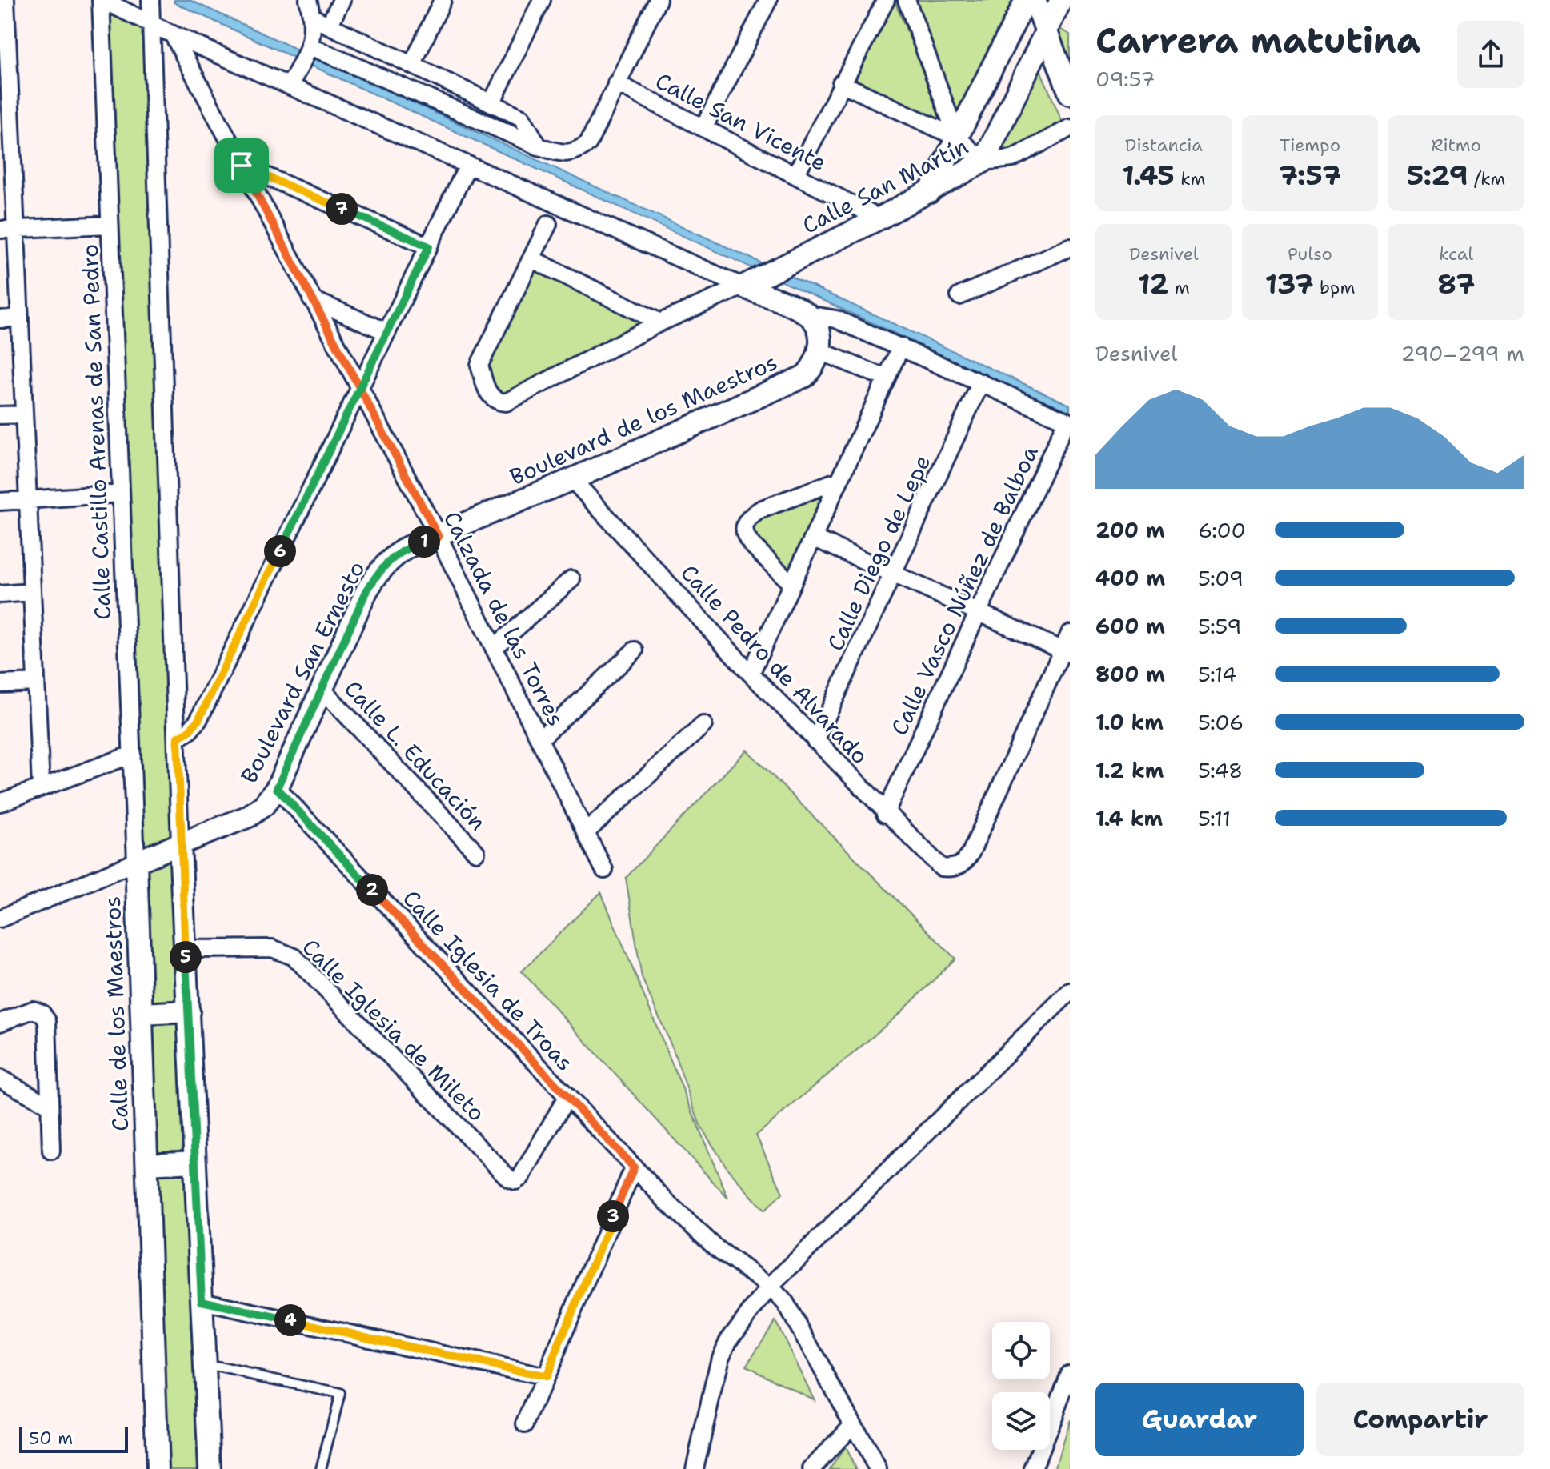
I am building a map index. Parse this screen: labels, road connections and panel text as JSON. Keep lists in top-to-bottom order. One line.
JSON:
{"streets":{"main road":["Calle San Martín","Boulevard de los Maestros","Boulevard San Ernesto","Calle de los Maestros"],"street":["Calle San Vicente","Calle Castillo Arenas de San Pedro","Calle Diego de Lepe","Calle Vasco Núñez de Balboa","Calzada de las Torres","Calle Pedro de Alvarado","Calle L. Educación","Calle Iglesia de Troas","Calle Iglesia de Mileto"]},"crossings":[["Calle San Vicente","Calle San Martín"],["Boulevard de los Maestros","Calzada de las Torres"],["Boulevard de los Maestros","Calle Pedro de Alvarado"],["Boulevard de los Maestros","Boulevard San Ernesto"],["Calle Castillo Arenas de San Pedro","Boulevard San Ernesto"],["Calle Castillo Arenas de San Pedro","Calle de los Maestros"],["Calle Diego de Lepe","Calle Pedro de Alvarado"],["Calle Vasco Núñez de Balboa","Calle Pedro de Alvarado"],["Calzada de las Torres","Boulevard San Ernesto"],["Boulevard San Ernesto","Calle L. Educación"],["Boulevard San Ernesto","Calle Iglesia de Troas"],["Boulevard San Ernesto","Calle de los Maestros"],["Calle Iglesia de Troas","Calle Iglesia de Mileto"]],"scale_bar":"50 m","page":{"heading":["Carrera matutina","09:57"],"stats":[["Distancia","1.45 km"],["Tiempo","7:57"],["Ritmo","5:29 /km"],["Desnivel","12 m"],["Pulso","137 bpm"],["kcal","87"]],"pins":["7","1","6","2","5","3","4"],"chart":["Desnivel","290–299 m"],"list":[{"name":"200 m","note":"6:00"},{"name":"400 m","note":"5:09"},{"name":"600 m","note":"5:59"},{"name":"800 m","note":"5:14"},{"name":"1.0 km","note":"5:06"},{"name":"1.2 km","note":"5:48"},{"name":"1.4 km","note":"5:11"}],"buttons":["Guardar","Compartir"],"scale":"50 m"}}
